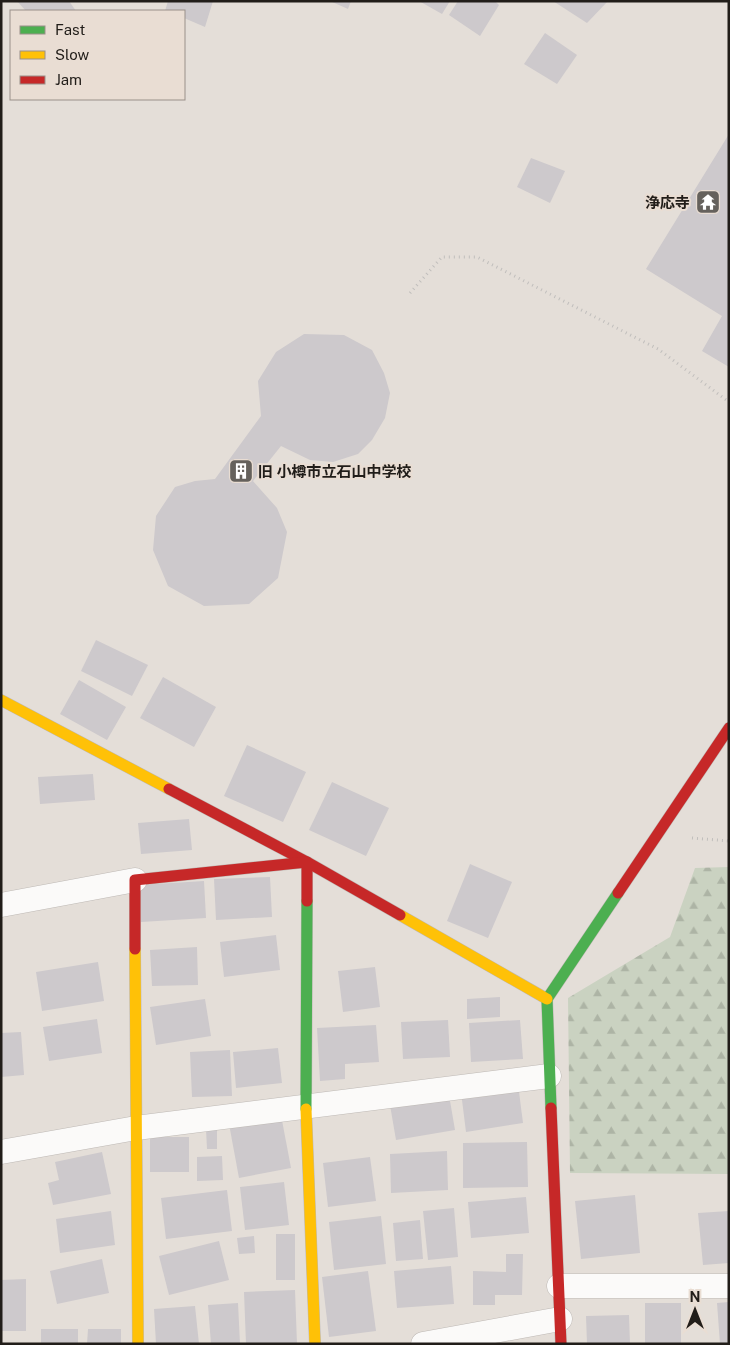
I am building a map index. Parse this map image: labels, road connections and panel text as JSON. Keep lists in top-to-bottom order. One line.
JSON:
{"places":{"temple":["浄応寺"],"building":["旧 小樽市立石山中学校"]},"legend":["Fast","Slow","Jam"],"north":"top"}
